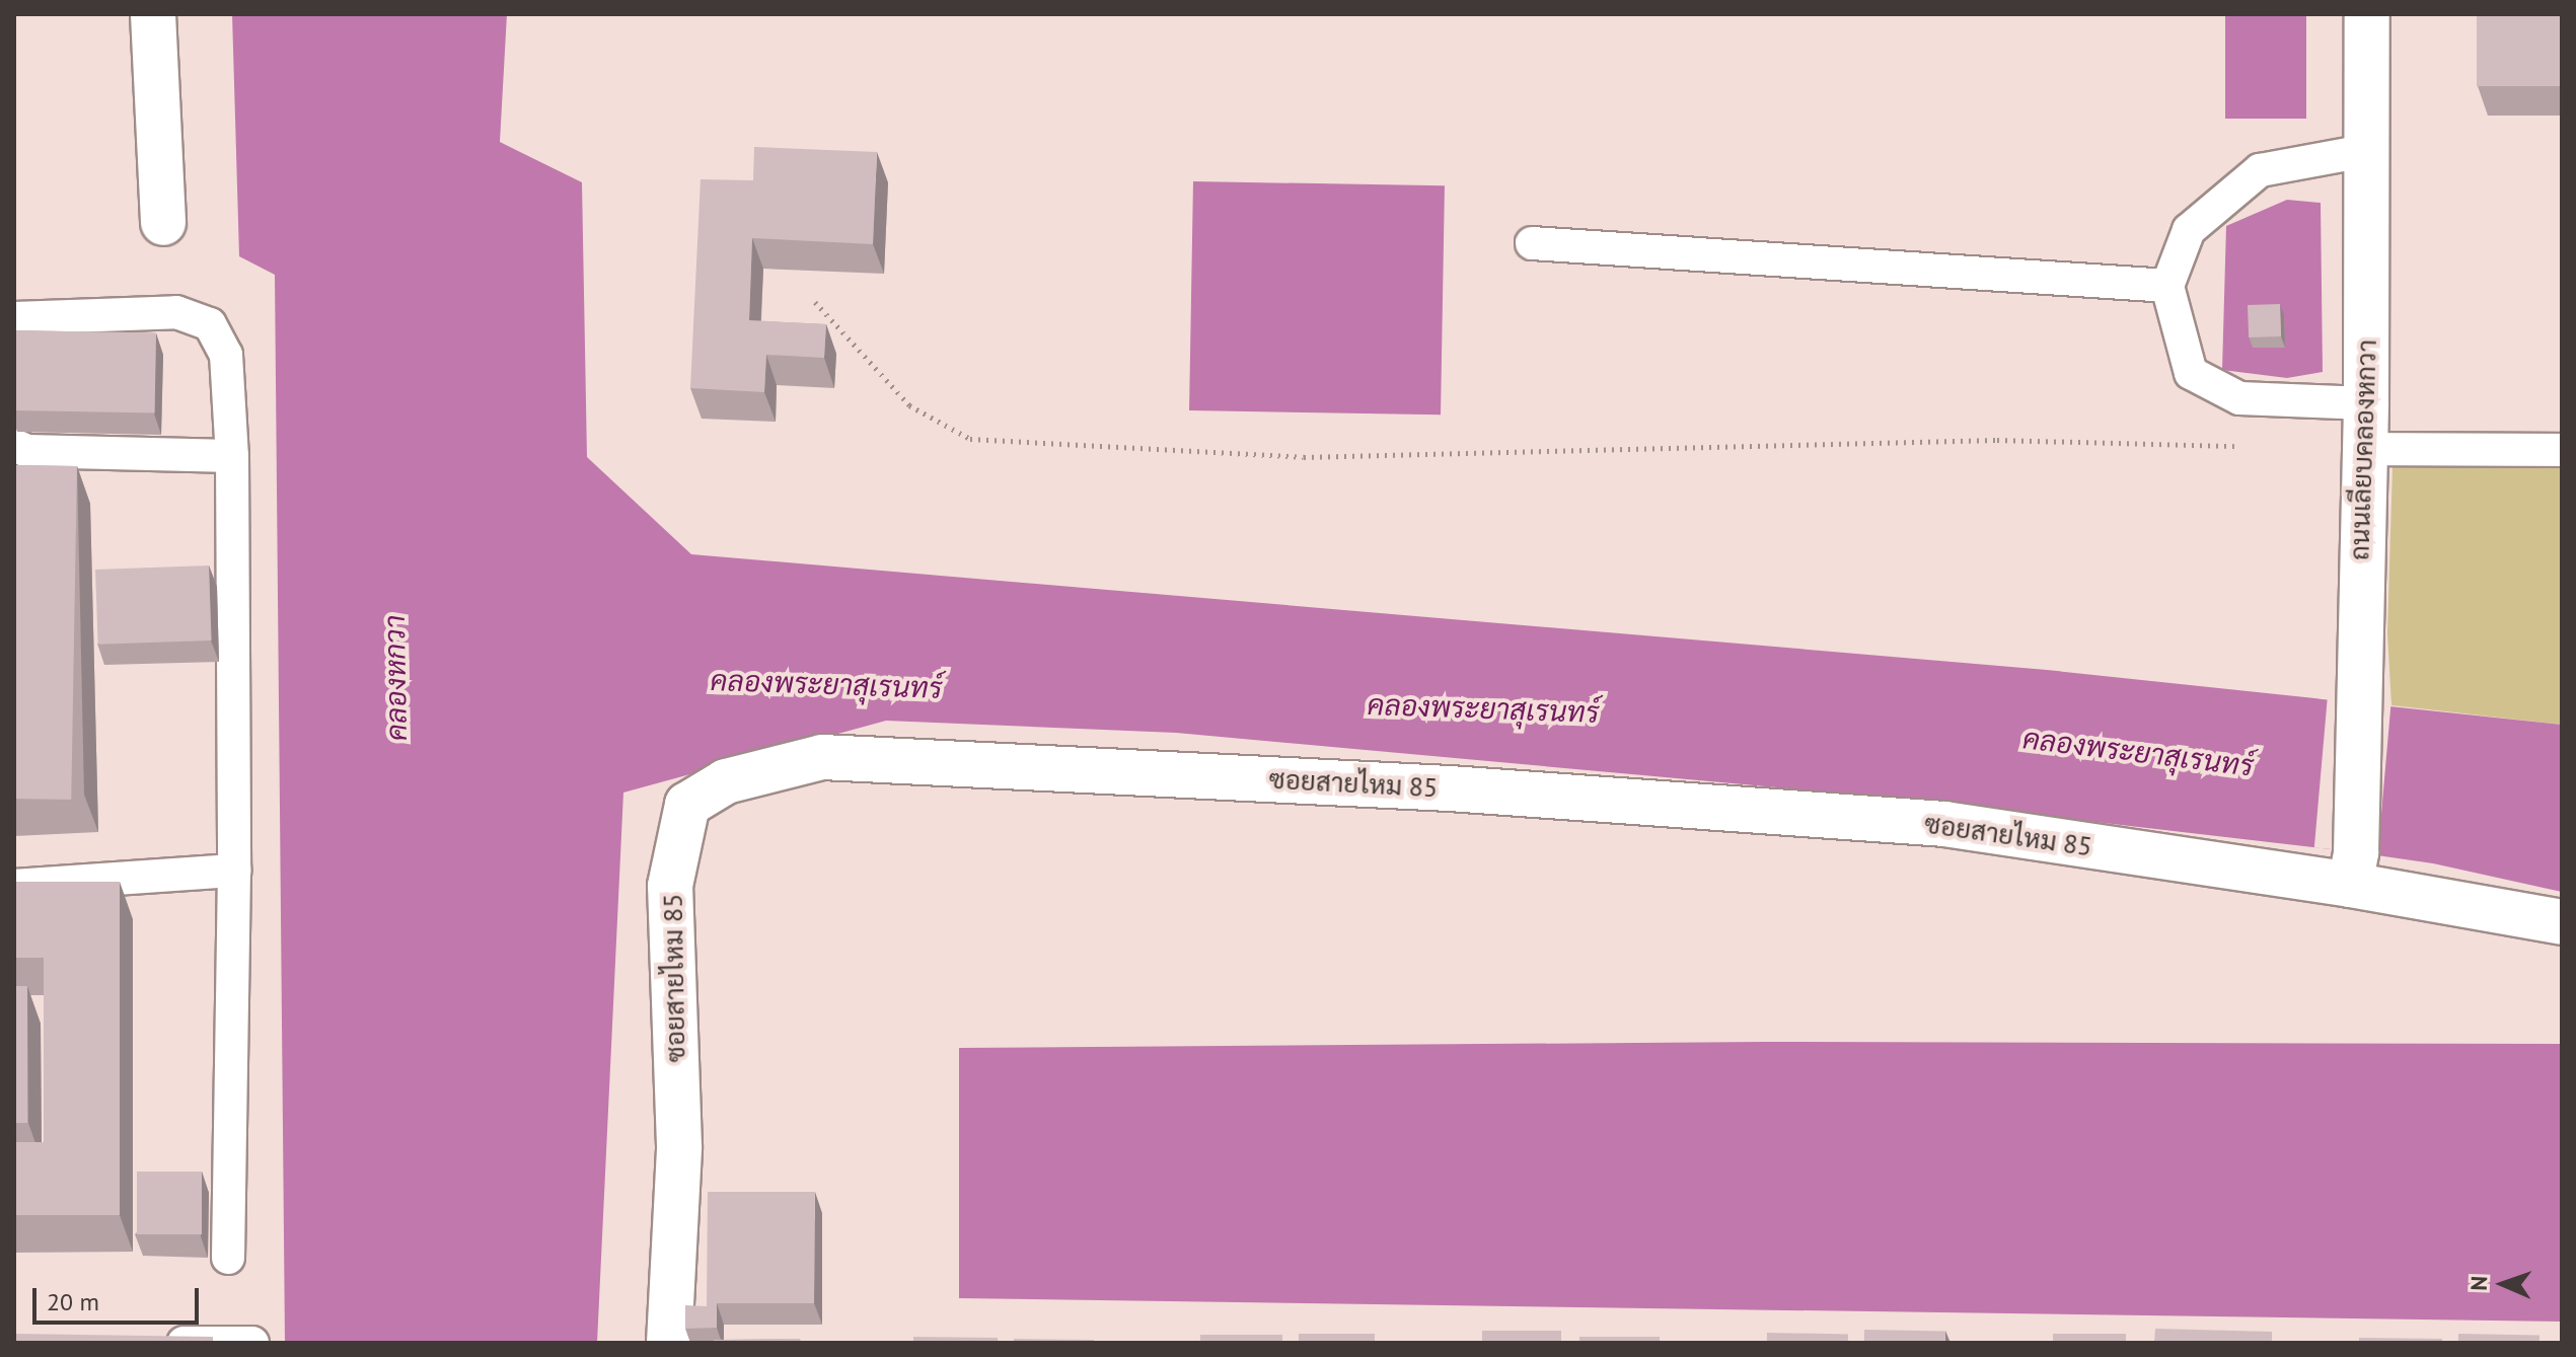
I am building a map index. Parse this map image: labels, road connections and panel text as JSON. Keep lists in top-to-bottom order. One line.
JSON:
{"streets":{"street":["ถนนเลียบคลองหกวา","ซอยสายไหม 85"]},"crossings":[["ถนนเลียบคลองหกวา","ซอยสายไหม 85"]],"water":["คลองหกวา","คลองพระยาสุเรนทร์"],"scale_bar":"20 m","north":"left"}
